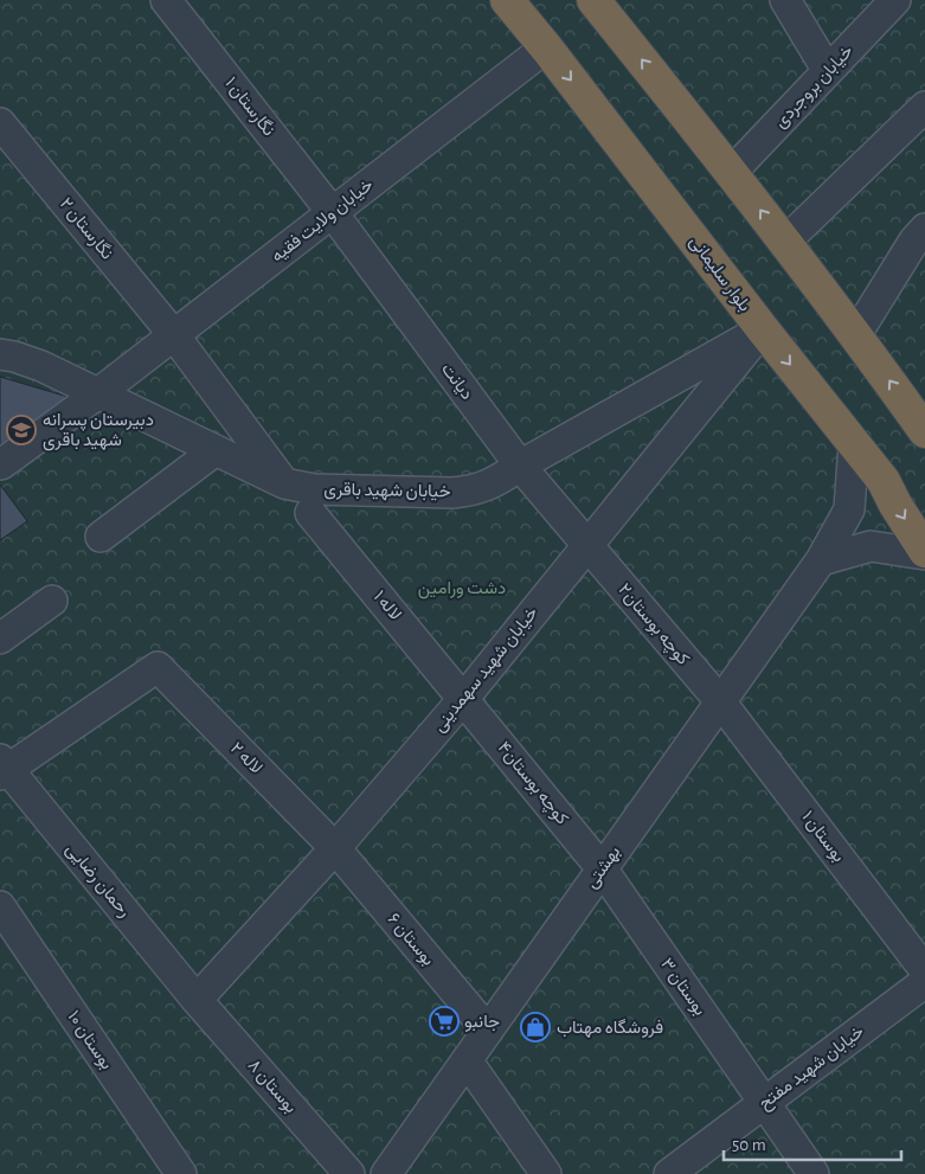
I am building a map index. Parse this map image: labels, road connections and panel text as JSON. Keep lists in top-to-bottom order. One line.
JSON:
{"streets":{"highway":["بلوار سلیمانی"],"street":["خیابان بروجردی","نگارستان ۱","خیابان ولایت فقیه","نگارستان ۲","دیانت","خیابان شهید باقری","لاله ۱","کوچه بوستان۲","خیابان شهید سهمدینی","لاله ۲","کوچه بوستان۴","بوستان ۱","بهشتی","رحمان رضایی","بوستان ۶","بوستان ۳","بوستان ۱۰","خیابان شهید مفتح","بوستان ۸"]},"crossings":[["نگارستان ۱","خیابان ولایت فقیه"],["نگارستان ۱","دیانت"],["خیابان ولایت فقیه","نگارستان ۲"],["خیابان ولایت فقیه","بلوار سلیمانی"],["خیابان ولایت فقیه","دیانت"],["خیابان ولایت فقیه","خیابان شهید باقری"],["نگارستان ۲","خیابان شهید باقری"],["بلوار سلیمانی","خیابان شهید باقری"],["بلوار سلیمانی","خیابان شهید سهمدینی"],["بلوار سلیمانی","بهشتی"],["دیانت","خیابان شهید باقری"],["دیانت","کوچه بوستان۲"],["دیانت","خیابان شهید سهمدینی"],["خیابان شهید باقری","خیابان شهید سهمدینی"],["لاله ۱","خیابان شهید سهمدینی"],["لاله ۱","کوچه بوستان۴"],["کوچه بوستان۲","خیابان شهید سهمدینی"],["کوچه بوستان۲","بوستان ۱"],["کوچه بوستان۲","بهشتی"],["خیابان شهید سهمدینی","لاله ۲"],["خیابان شهید سهمدینی","کوچه بوستان۴"],["خیابان شهید سهمدینی","رحمان رضایی"],["خیابان شهید سهمدینی","بوستان ۶"],["خیابان شهید سهمدینی","بوستان ۸"],["لاله ۲","رحمان رضایی"],["لاله ۲","بوستان ۶"],["کوچه بوستان۴","بهشتی"],["کوچه بوستان۴","بوستان ۳"],["بوستان ۱","بهشتی"],["بهشتی","بوستان ۶"],["بهشتی","بوستان ۳"],["رحمان رضایی","بوستان ۸"],["بوستان ۳","خیابان شهید مفتح"]],"parks":["دشت ورامین"],"places":{"school or university":["دبیرستان پسرانه شهید باقری"],"supermarket":["جانبو"],"shop":["فروشگاه مهتاب"]},"scale_bar":"50 m"}
